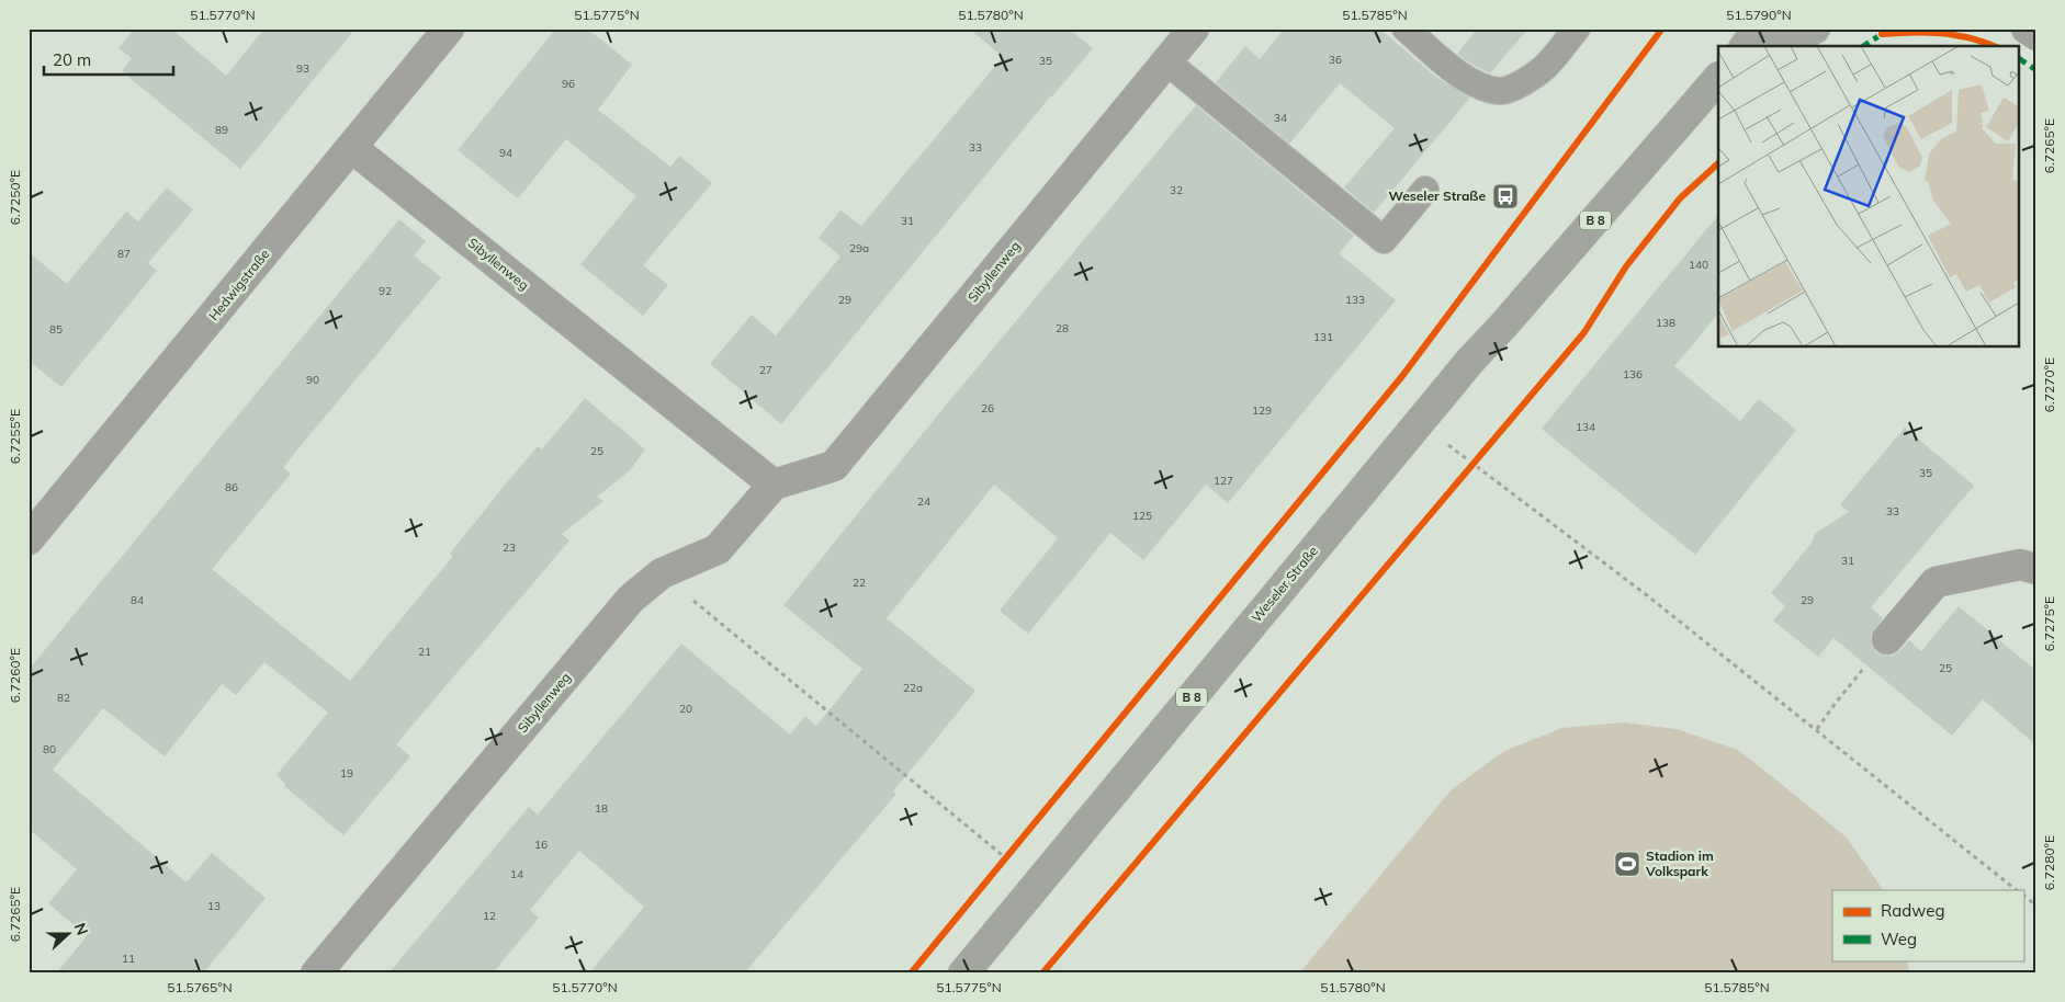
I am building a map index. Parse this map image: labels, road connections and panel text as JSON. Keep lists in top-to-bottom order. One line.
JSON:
{"streets":{"main road":["B 8","Weseler Straße"],"street":["Sibyllenweg","Hedwigstraße"]},"crossings":[["Sibyllenweg","Hedwigstraße"]],"places":{"bus stop":["Weseler Straße"],"sports":["Stadion im Volkspark"]},"house_numbers":["36","35","93","96","34","89","33","94","32","31","29a","87","140","92","29","133","138","28","85","131","27","136","90","26","129","134","25","35","127","86","24","33","125","23","31","22","84","29","21","25","22a","82","20","80","19","18","16","14","13","12","11"],"legend":["Radweg","Weg"],"scale_bar":"20 m","north":"right","coordinates":["51.5770°N","51.5775°N","51.5780°N","51.5785°N","51.5790°N","6.7265°E","6.7250°E","6.7270°E","6.7255°E","6.7275°E","6.7260°E","6.7280°E","51.5765°N"]}
